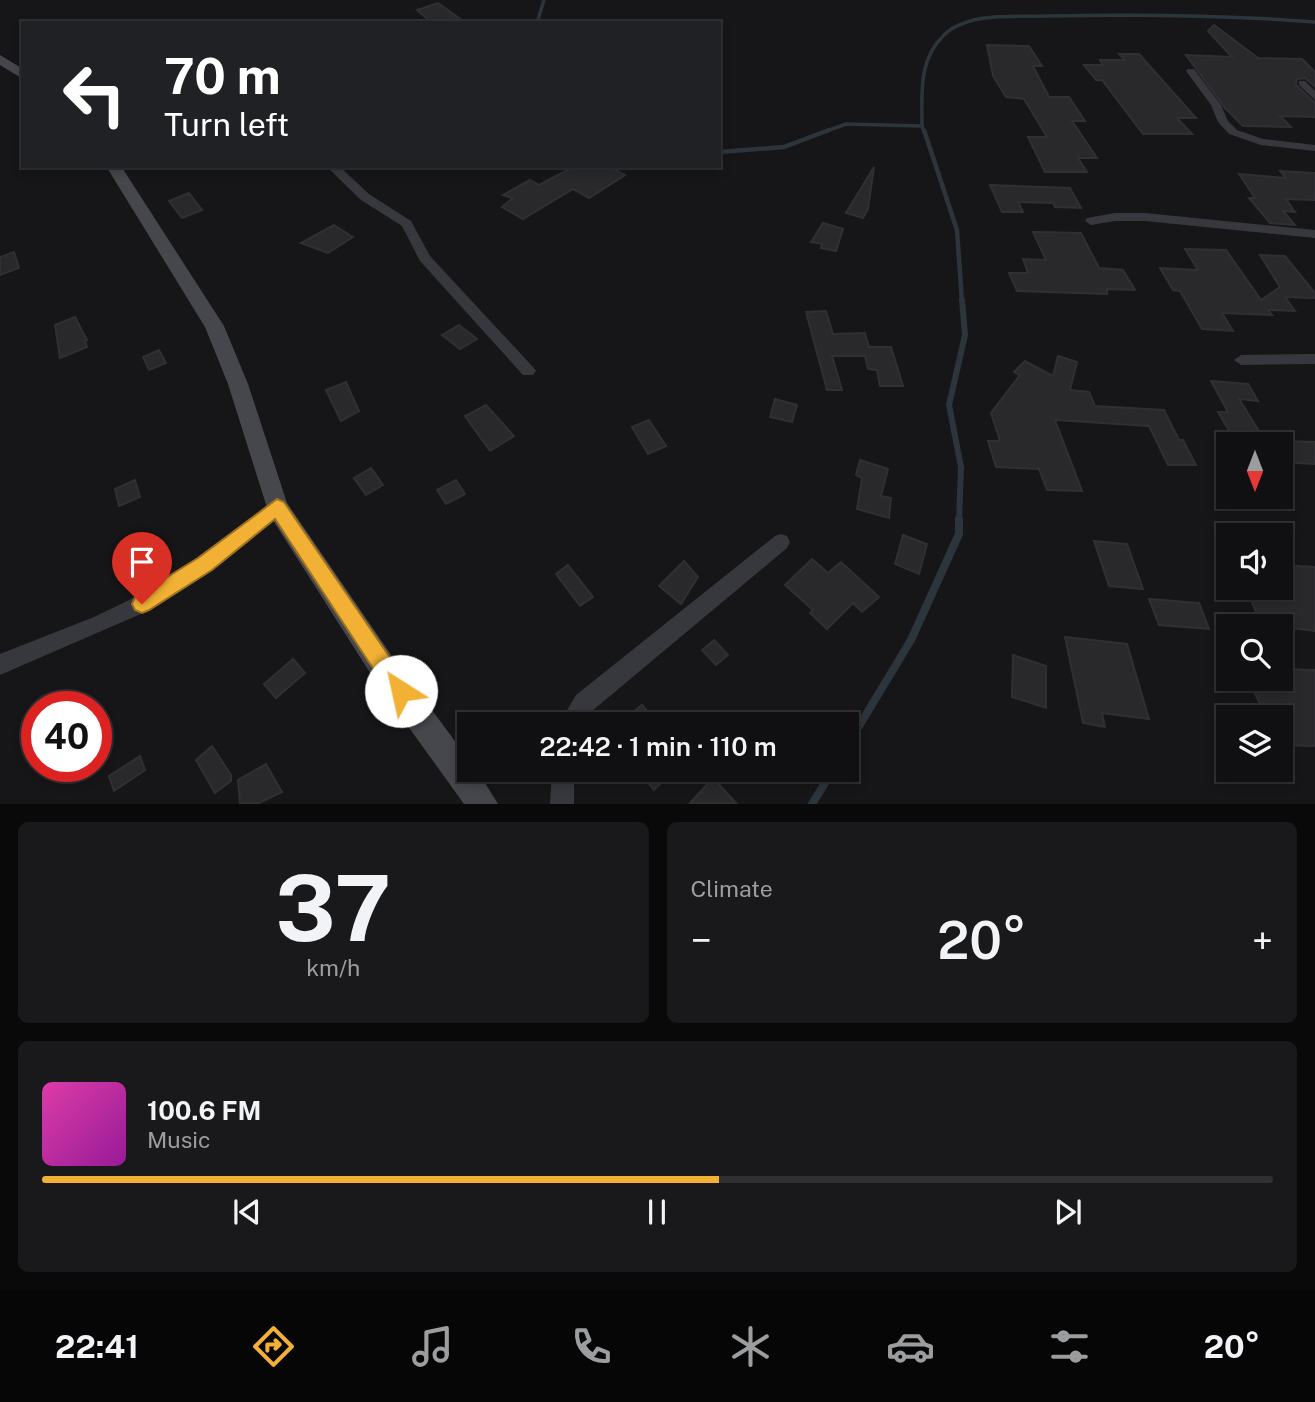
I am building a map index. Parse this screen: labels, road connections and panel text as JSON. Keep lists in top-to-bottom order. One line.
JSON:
{"north":"bottom","page":{"turn":["70 m","Turn left"],"limit":"40","trip":"22:42 · 1 min · 110 m","tile":[["37","km/h"],"Climate"],"heat":["−","20°","+"],"song":["100.6 FM","Music"],"tabs":["22:41","20°"]}}
